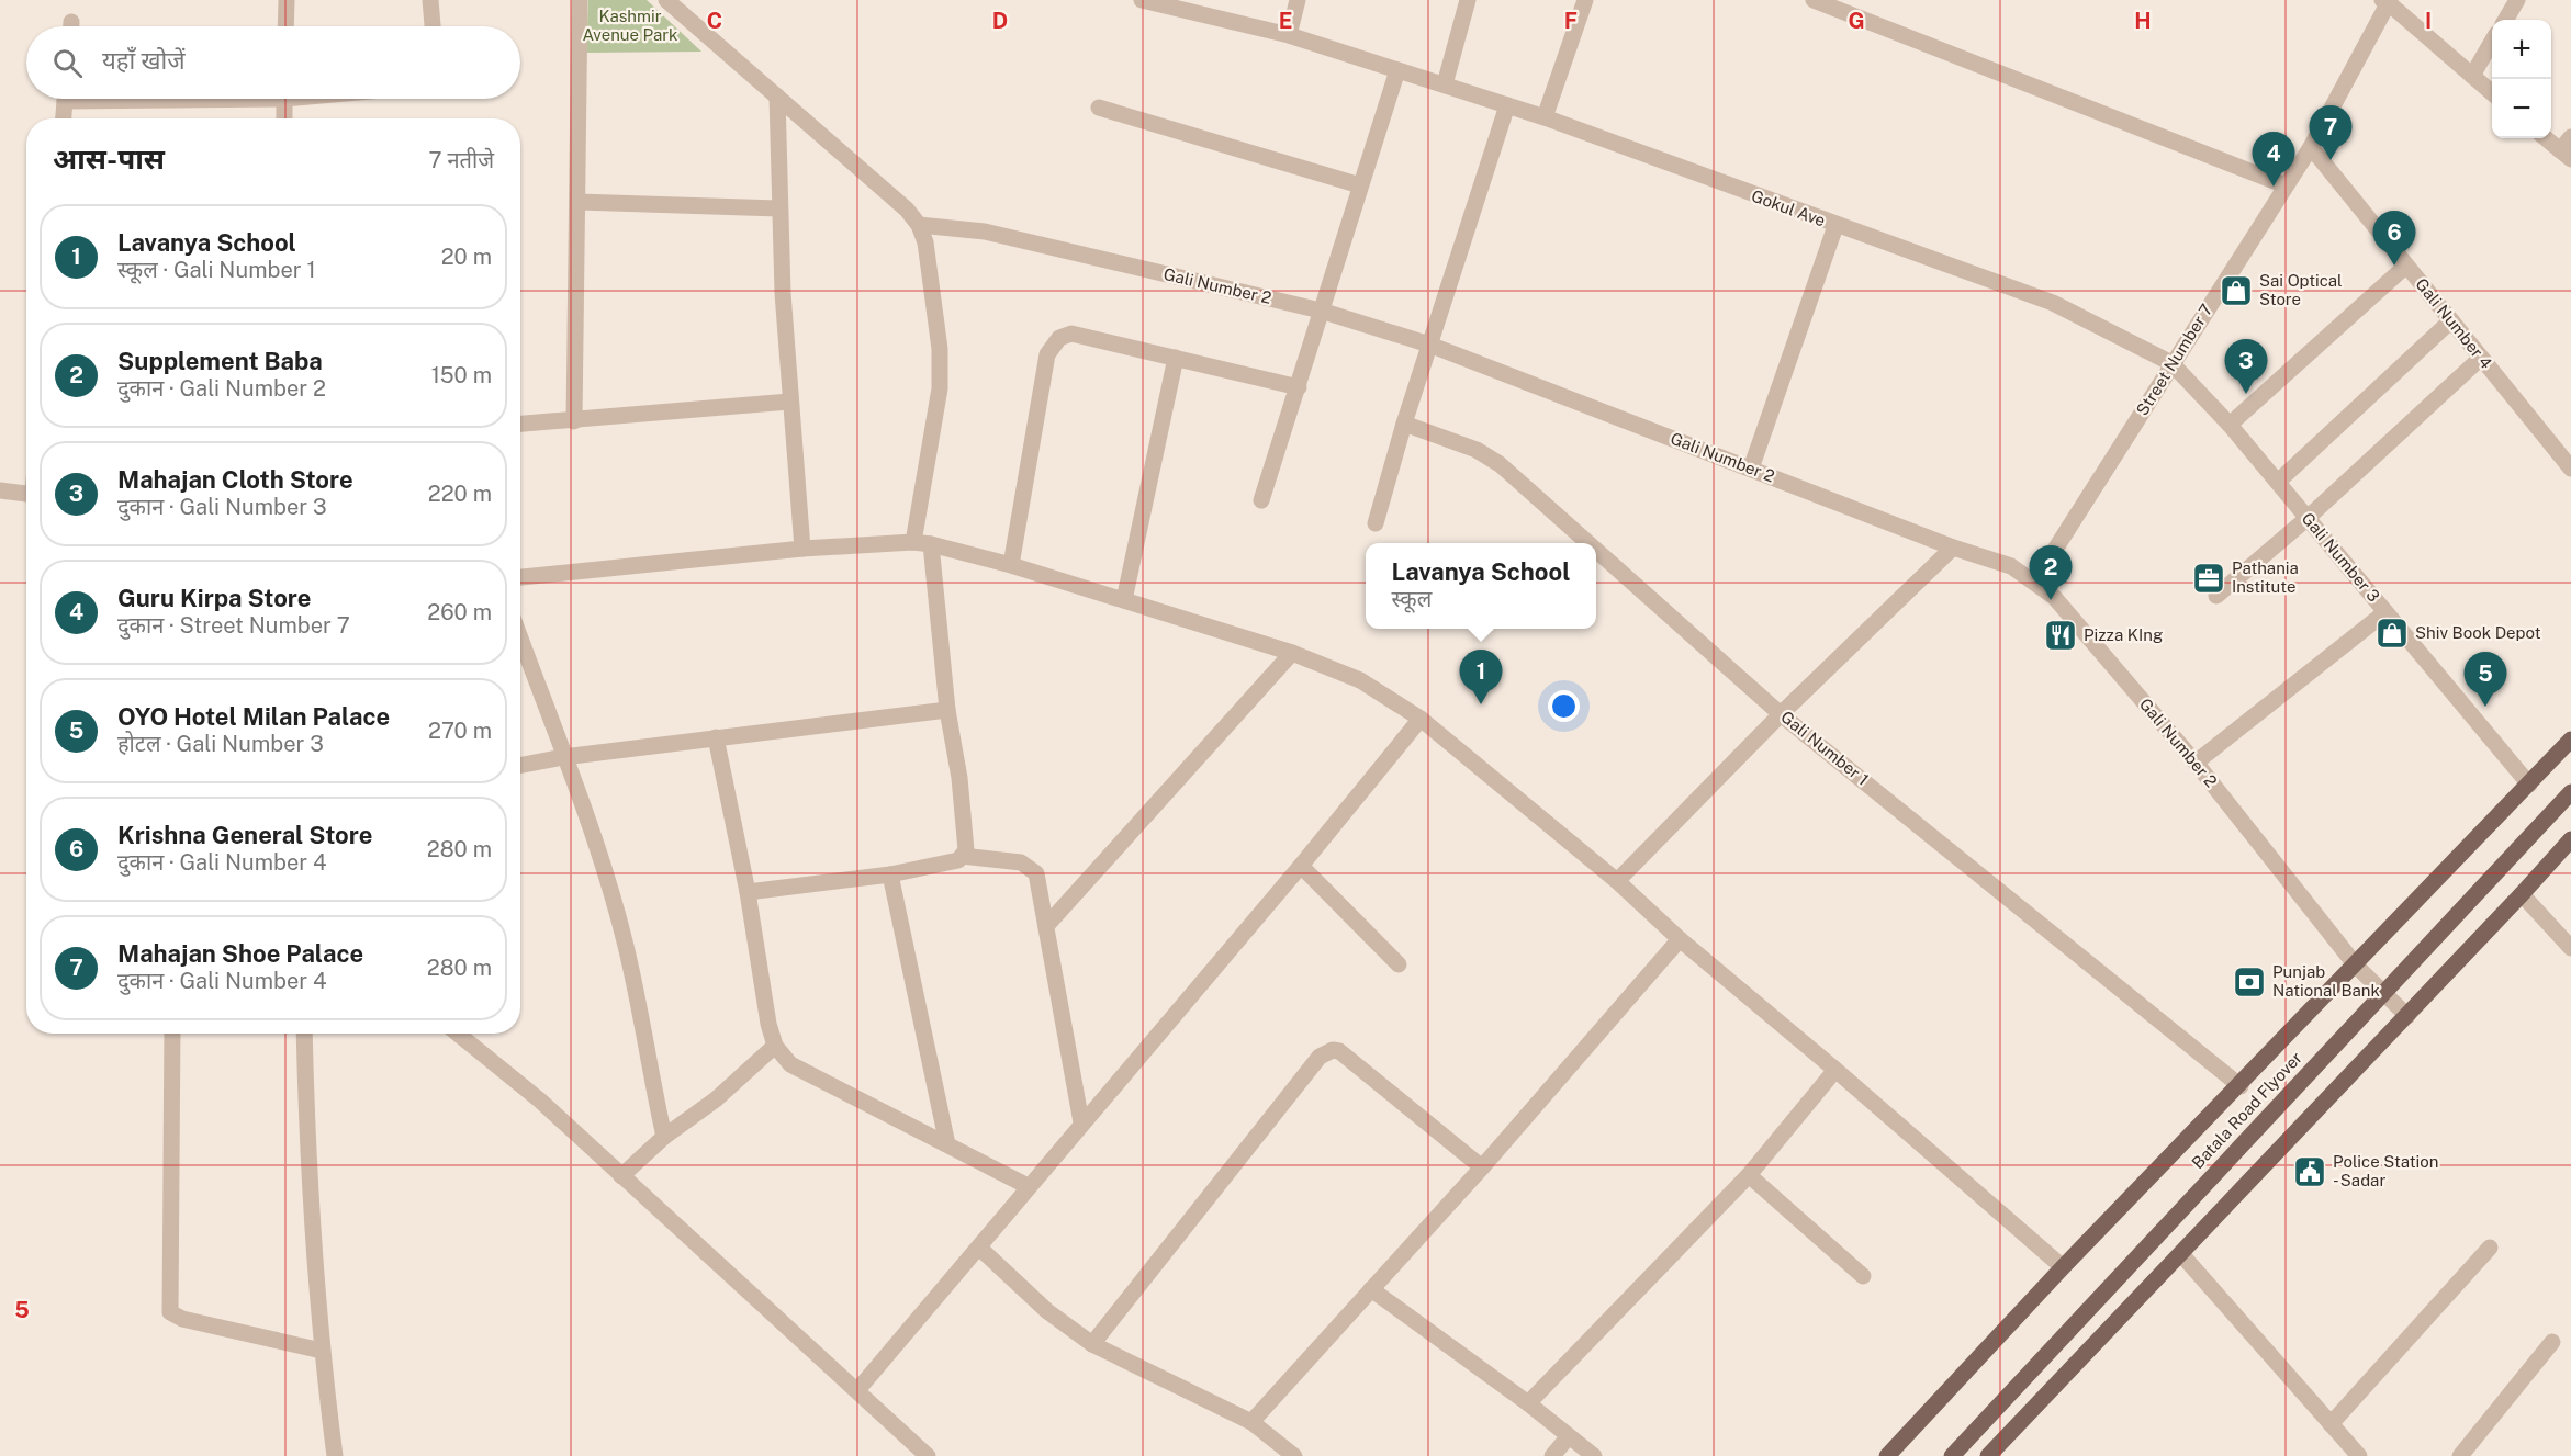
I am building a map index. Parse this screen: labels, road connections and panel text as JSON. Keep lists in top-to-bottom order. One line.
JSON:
{"streets":{"main road":["Batala Road Flyover"],"street":["Gokul Ave","Gali Number 2","Gali Number 4","Street Number 7","Gali Number 3","Gali Number 1"]},"crossings":[["Gokul Ave","Street Number 7"],["Gokul Ave","Gali Number 3"],["Gali Number 2","Street Number 7"],["Gali Number 4","Street Number 7"],["Street Number 7","Gali Number 3"]],"parks":["Kashmir Avenue Park"],"places":{"shop":["Sai Optical Store","Shiv Book Depot"],"office":["Pathania Institute"],"restaurant":["Pizza KIng"],"bank":["Punjab National Bank"],"public building":["Police Station - Sadar"]},"page":{"map_buttons":["+","−"],"search":"यहाँ खोजें","pins":["7","4","6","3","2","1","5"],"heading":["आस-पास","7 नतीजे"],"list":[{"mark":"1","name":"Lavanya School","note":"स्कूल · Gali Number 1","value":"20 m"},{"mark":"2","name":"Supplement Baba","note":"दुकान · Gali Number 2","value":"150 m"},{"mark":"3","name":"Mahajan Cloth Store","note":"दुकान · Gali Number 3","value":"220 m"},{"mark":"4","name":"Guru Kirpa Store","note":"दुकान · Street Number 7","value":"260 m"},{"mark":"5","name":"OYO Hotel Milan Palace","note":"होटल · Gali Number 3","value":"270 m"},{"mark":"6","name":"Krishna General Store","note":"दुकान · Gali Number 4","value":"280 m"},{"mark":"7","name":"Mahajan Shoe Palace","note":"दुकान · Gali Number 4","value":"280 m"}],"popup":["Lavanya School","स्कूल"]},"grid":{"columns":["C","D","E","F","G","H","I"],"rows":["5"]}}
